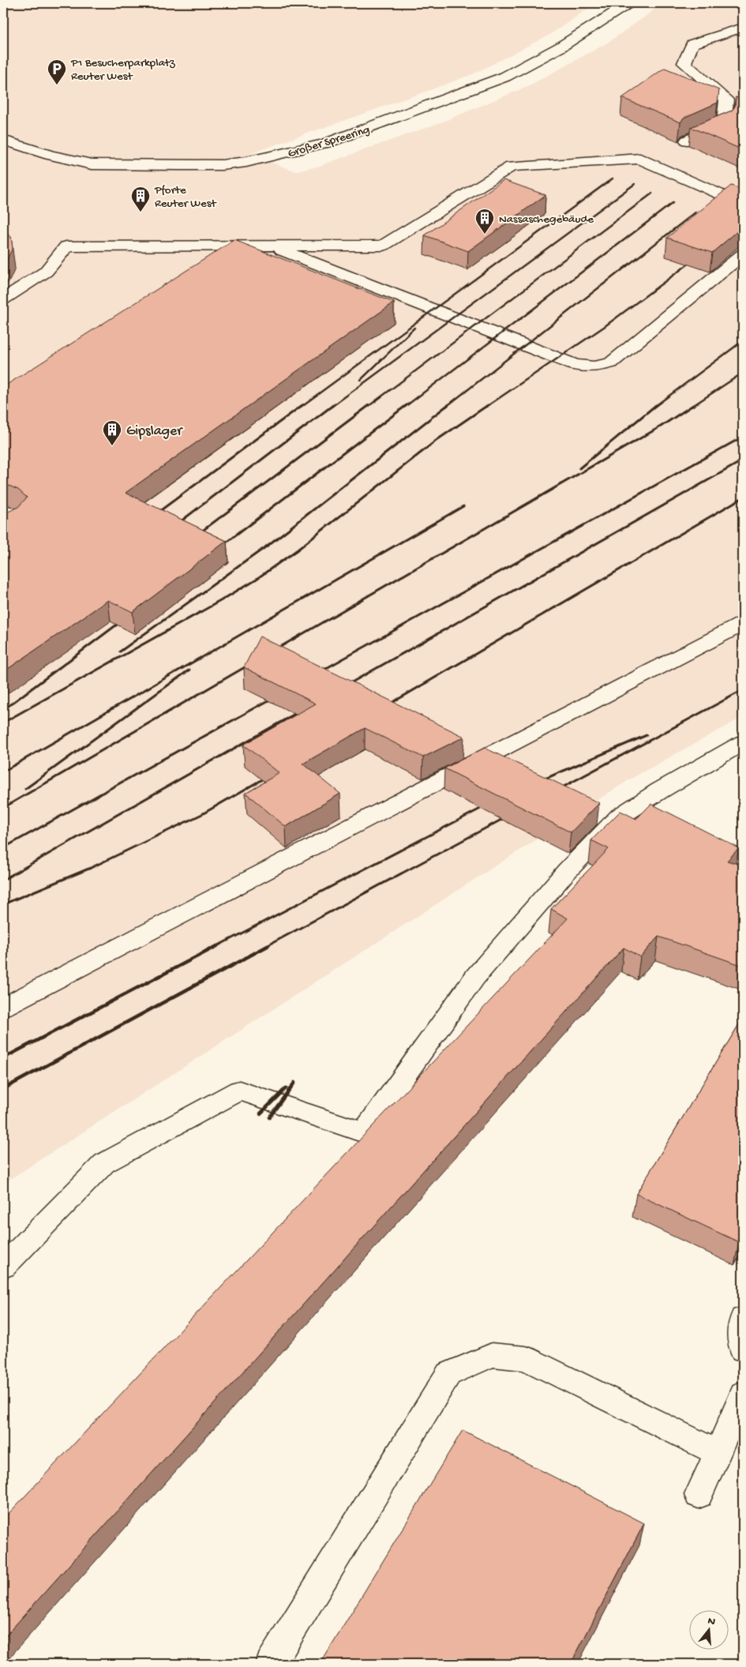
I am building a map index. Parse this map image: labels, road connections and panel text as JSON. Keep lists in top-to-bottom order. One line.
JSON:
{"streets":{"street":["Großer Spreering"]},"places":{"parking":["P1 Besucherparkplatz Reuter West"],"building":["Pforte Reuter West","Nassaschegebäude","Gipslager"]},"north":"top"}
